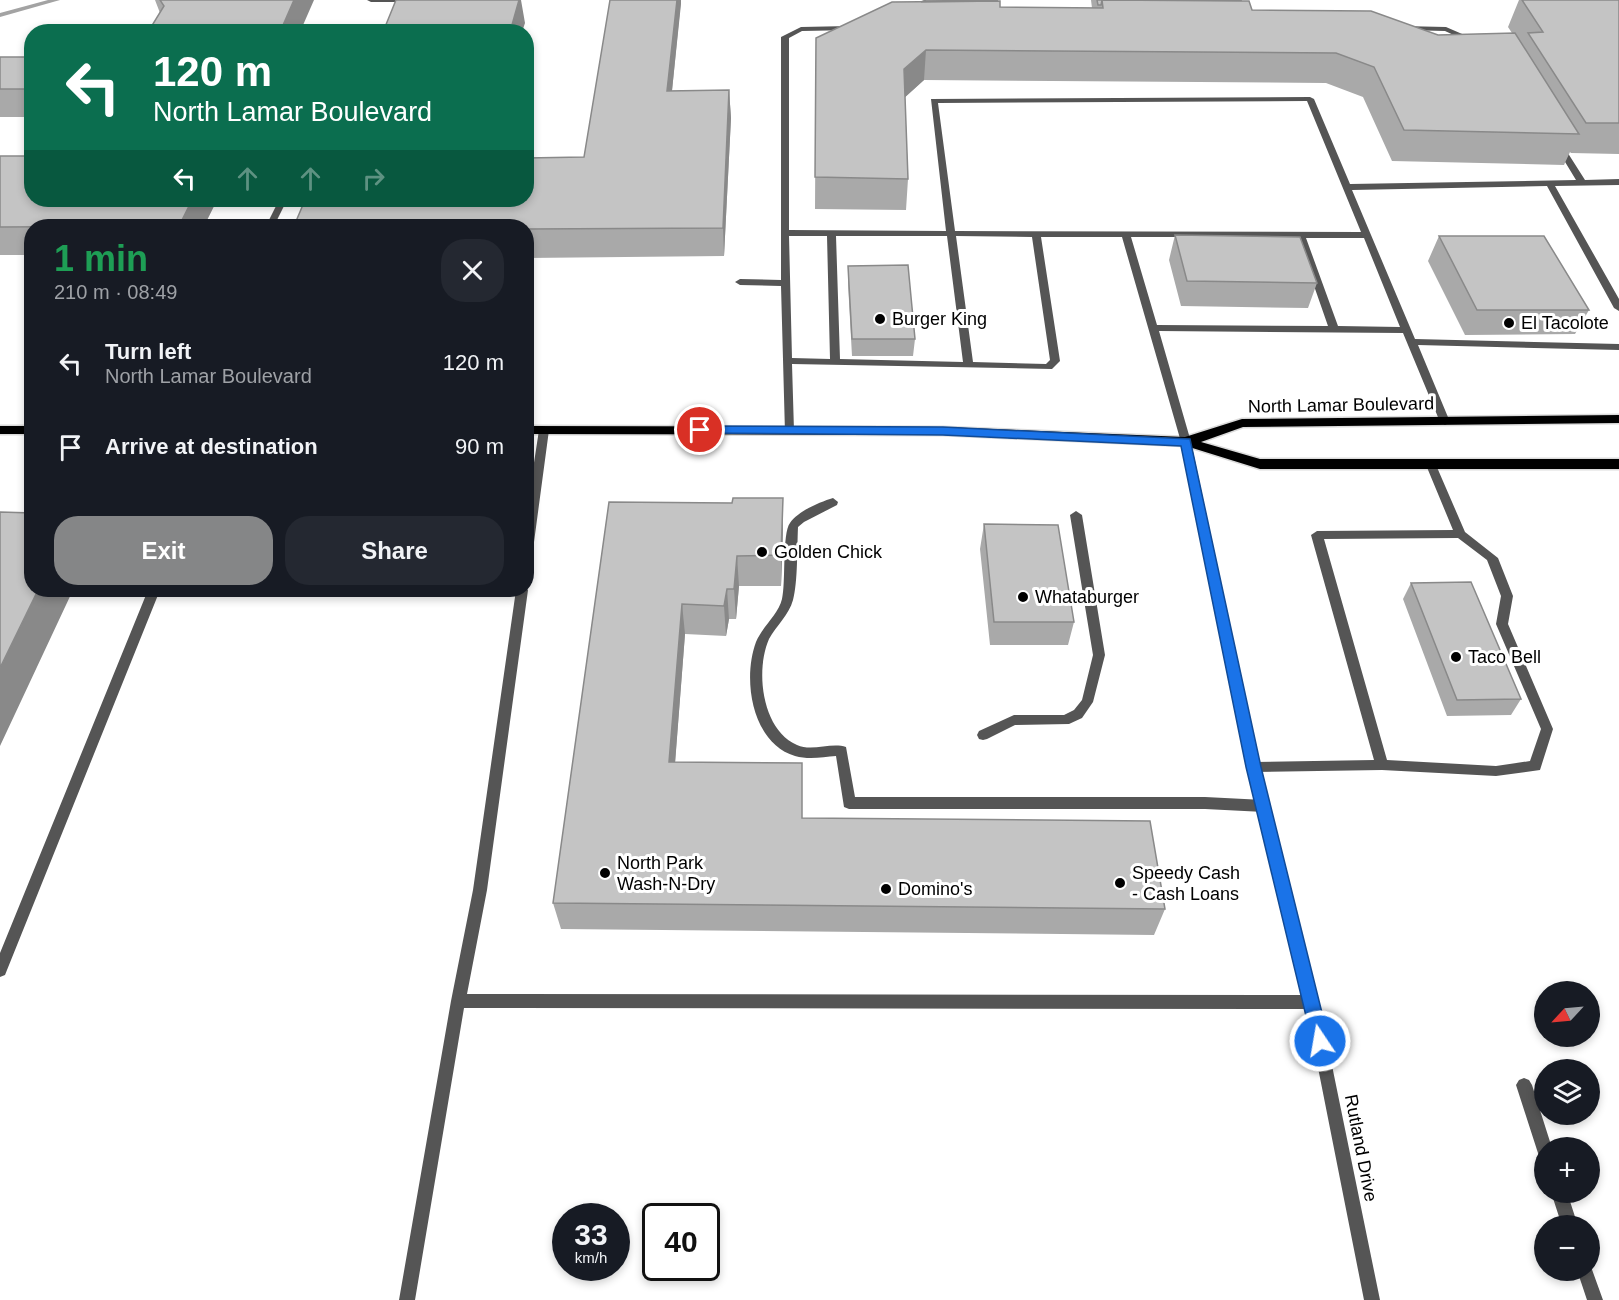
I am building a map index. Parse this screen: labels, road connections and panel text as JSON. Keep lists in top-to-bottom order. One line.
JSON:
{"streets":{"main road":["North Lamar Boulevard"],"street":["Rutland Drive"]},"crossings":[["North Lamar Boulevard","Rutland Drive"]],"places":["Burger King","El Tacolote","Golden Chick","Whataburger","Taco Bell","North Park Wash-N-Dry","Speedy Cash - Cash Loans","Domino's"],"north":"bottom left","page":{"turn":["120 m","North Lamar Boulevard"],"heading":["1 min","210 m · 08:49"],"list":[{"name":"Turn left","note":"North Lamar Boulevard","value":"120 m"},{"name":"Arrive at destination","value":"90 m"}],"buttons":["Exit","Share"],"map_buttons":["+","−"],"speed":"33 km/h","limit":"40"}}
